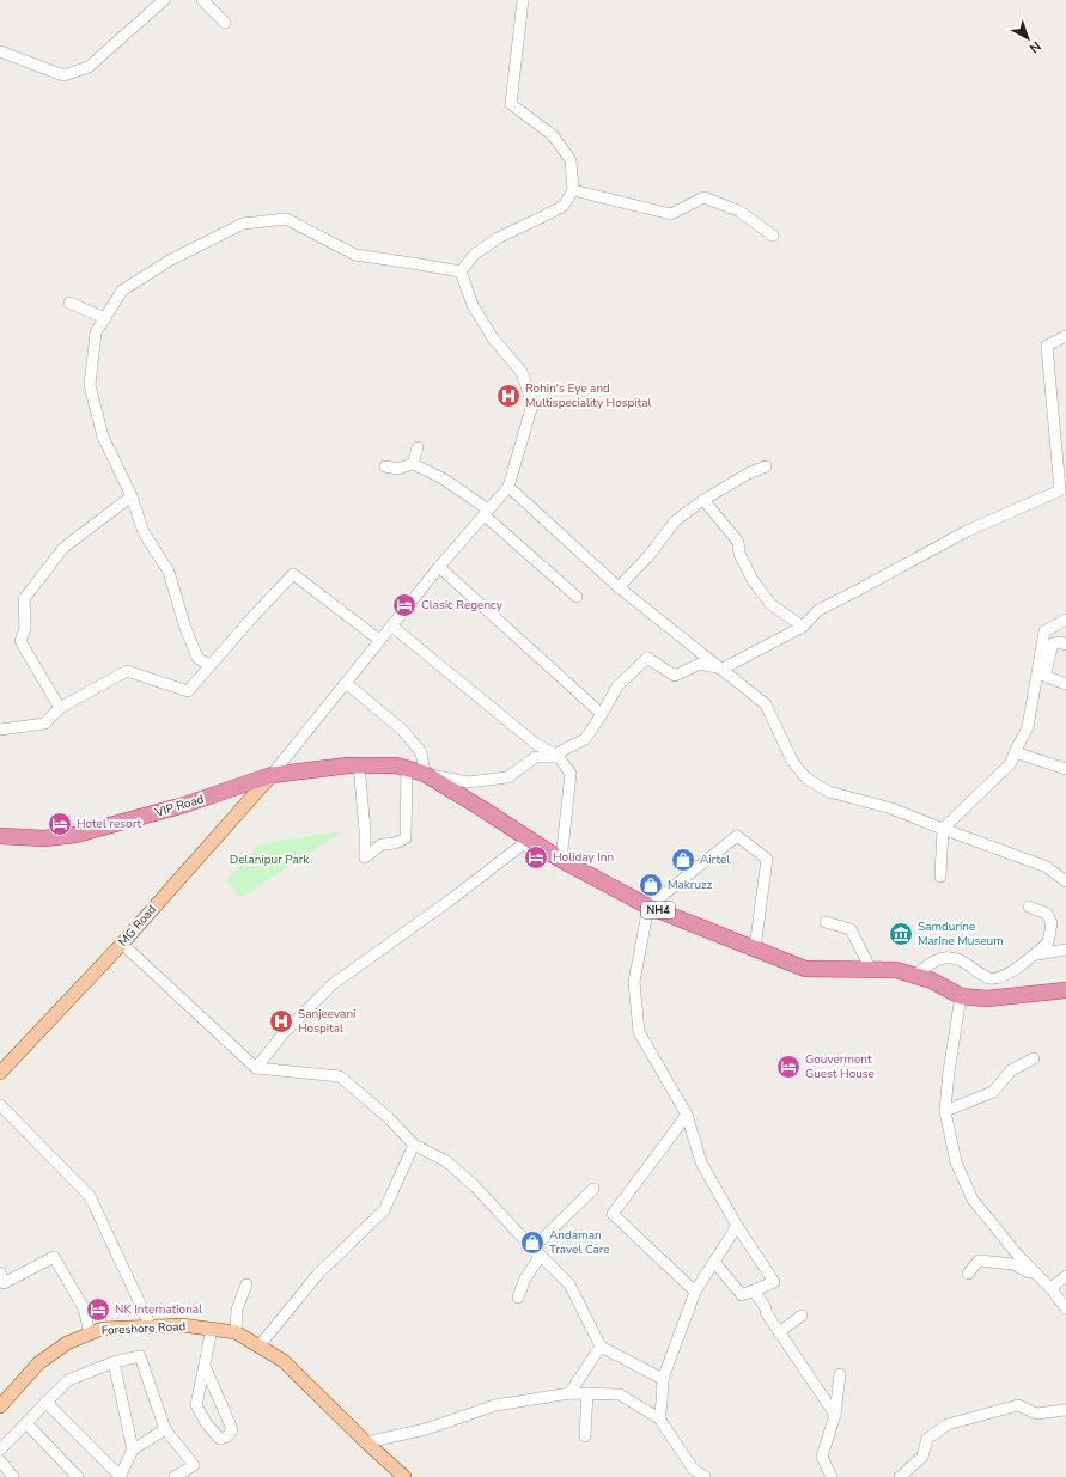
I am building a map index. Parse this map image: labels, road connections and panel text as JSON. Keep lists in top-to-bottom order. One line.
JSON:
{"streets":{"highway":["VIP Road","NH4"],"main road":["MG Road","Foreshore Road"]},"crossings":[["VIP Road","NH4"],["VIP Road","MG Road"],["NH4","MG Road"]],"parks":["Delanipur Park"],"places":{"hospital":["Rohin's Eye and Multispeciality Hospital","Sanjeevani Hospital"],"hotel":["Clasic Regency","Hotel resort","Holiday Inn","Gouverment Guest House","NK International"],"shop":["Airtel","Makruzz","Andaman Travel Care"],"museum":["Samdurine Marine Museum"]},"north":"bottom right"}
